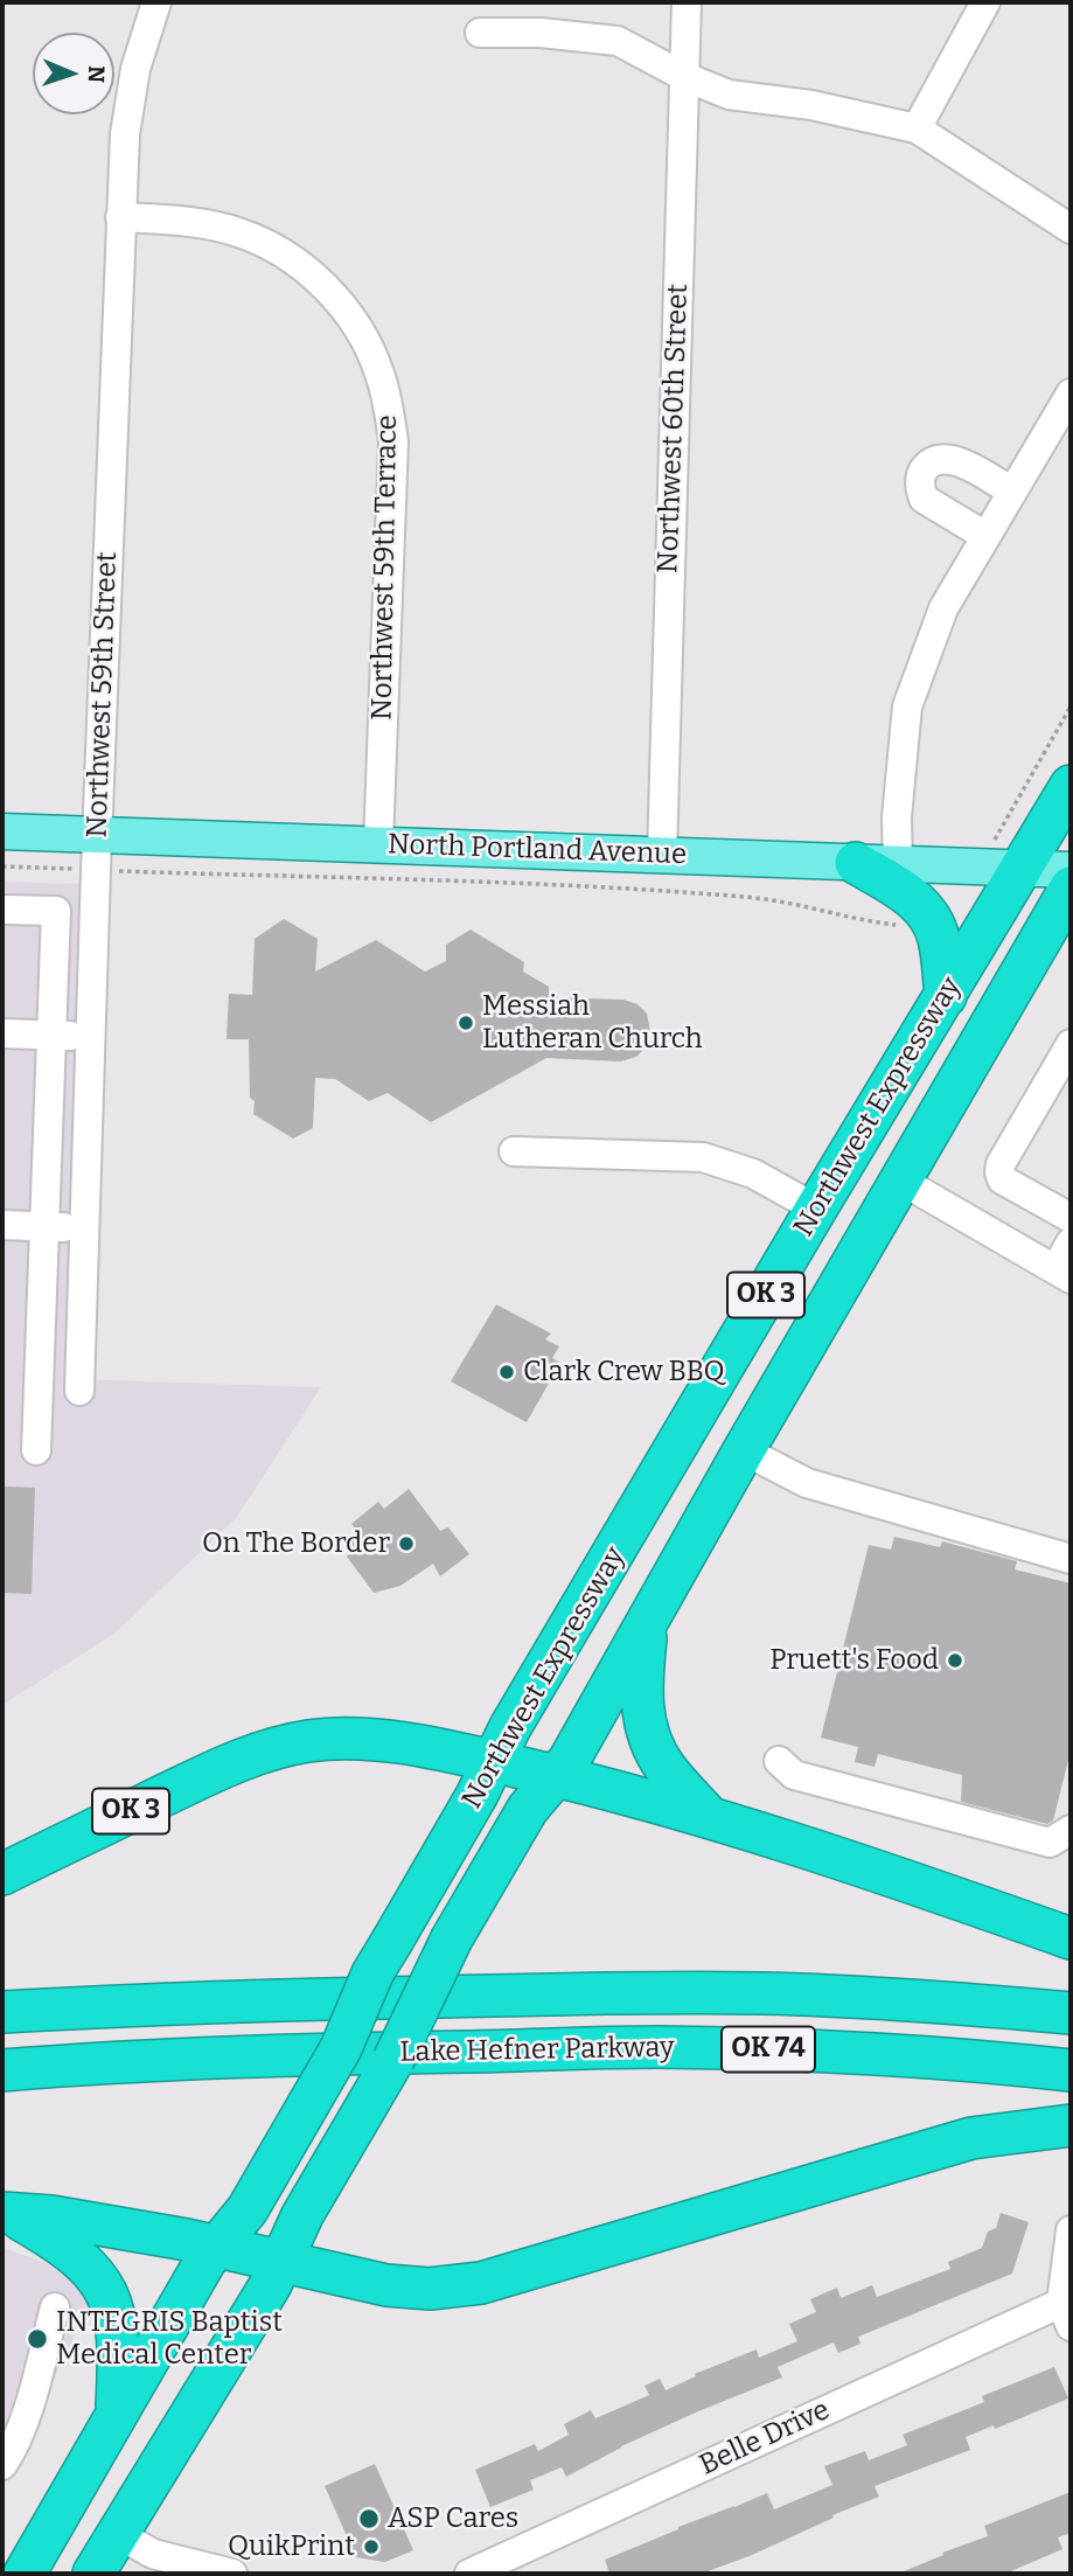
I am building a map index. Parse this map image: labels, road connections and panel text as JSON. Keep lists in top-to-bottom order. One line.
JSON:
{"streets":{"highway":["Northwest Expressway","OK 3","OK 74","Lake Hefner Parkway"],"main road":["North Portland Avenue"],"street":["Northwest 60th Street","Northwest 59th Terrace","Northwest 59th Street","Belle Drive"]},"crossings":[["Northwest 60th Street","North Portland Avenue"],["Northwest 59th Terrace","Northwest 59th Street"],["Northwest 59th Terrace","North Portland Avenue"],["Northwest 59th Street","North Portland Avenue"],["North Portland Avenue","Northwest Expressway"],["Northwest Expressway","OK 3"]],"places":["Messiah Lutheran Church","Clark Crew BBQ","On The Border","Pruett's Food","INTEGRIS Baptist Medical Center","ASP Cares","QuikPrint"],"north":"right"}
